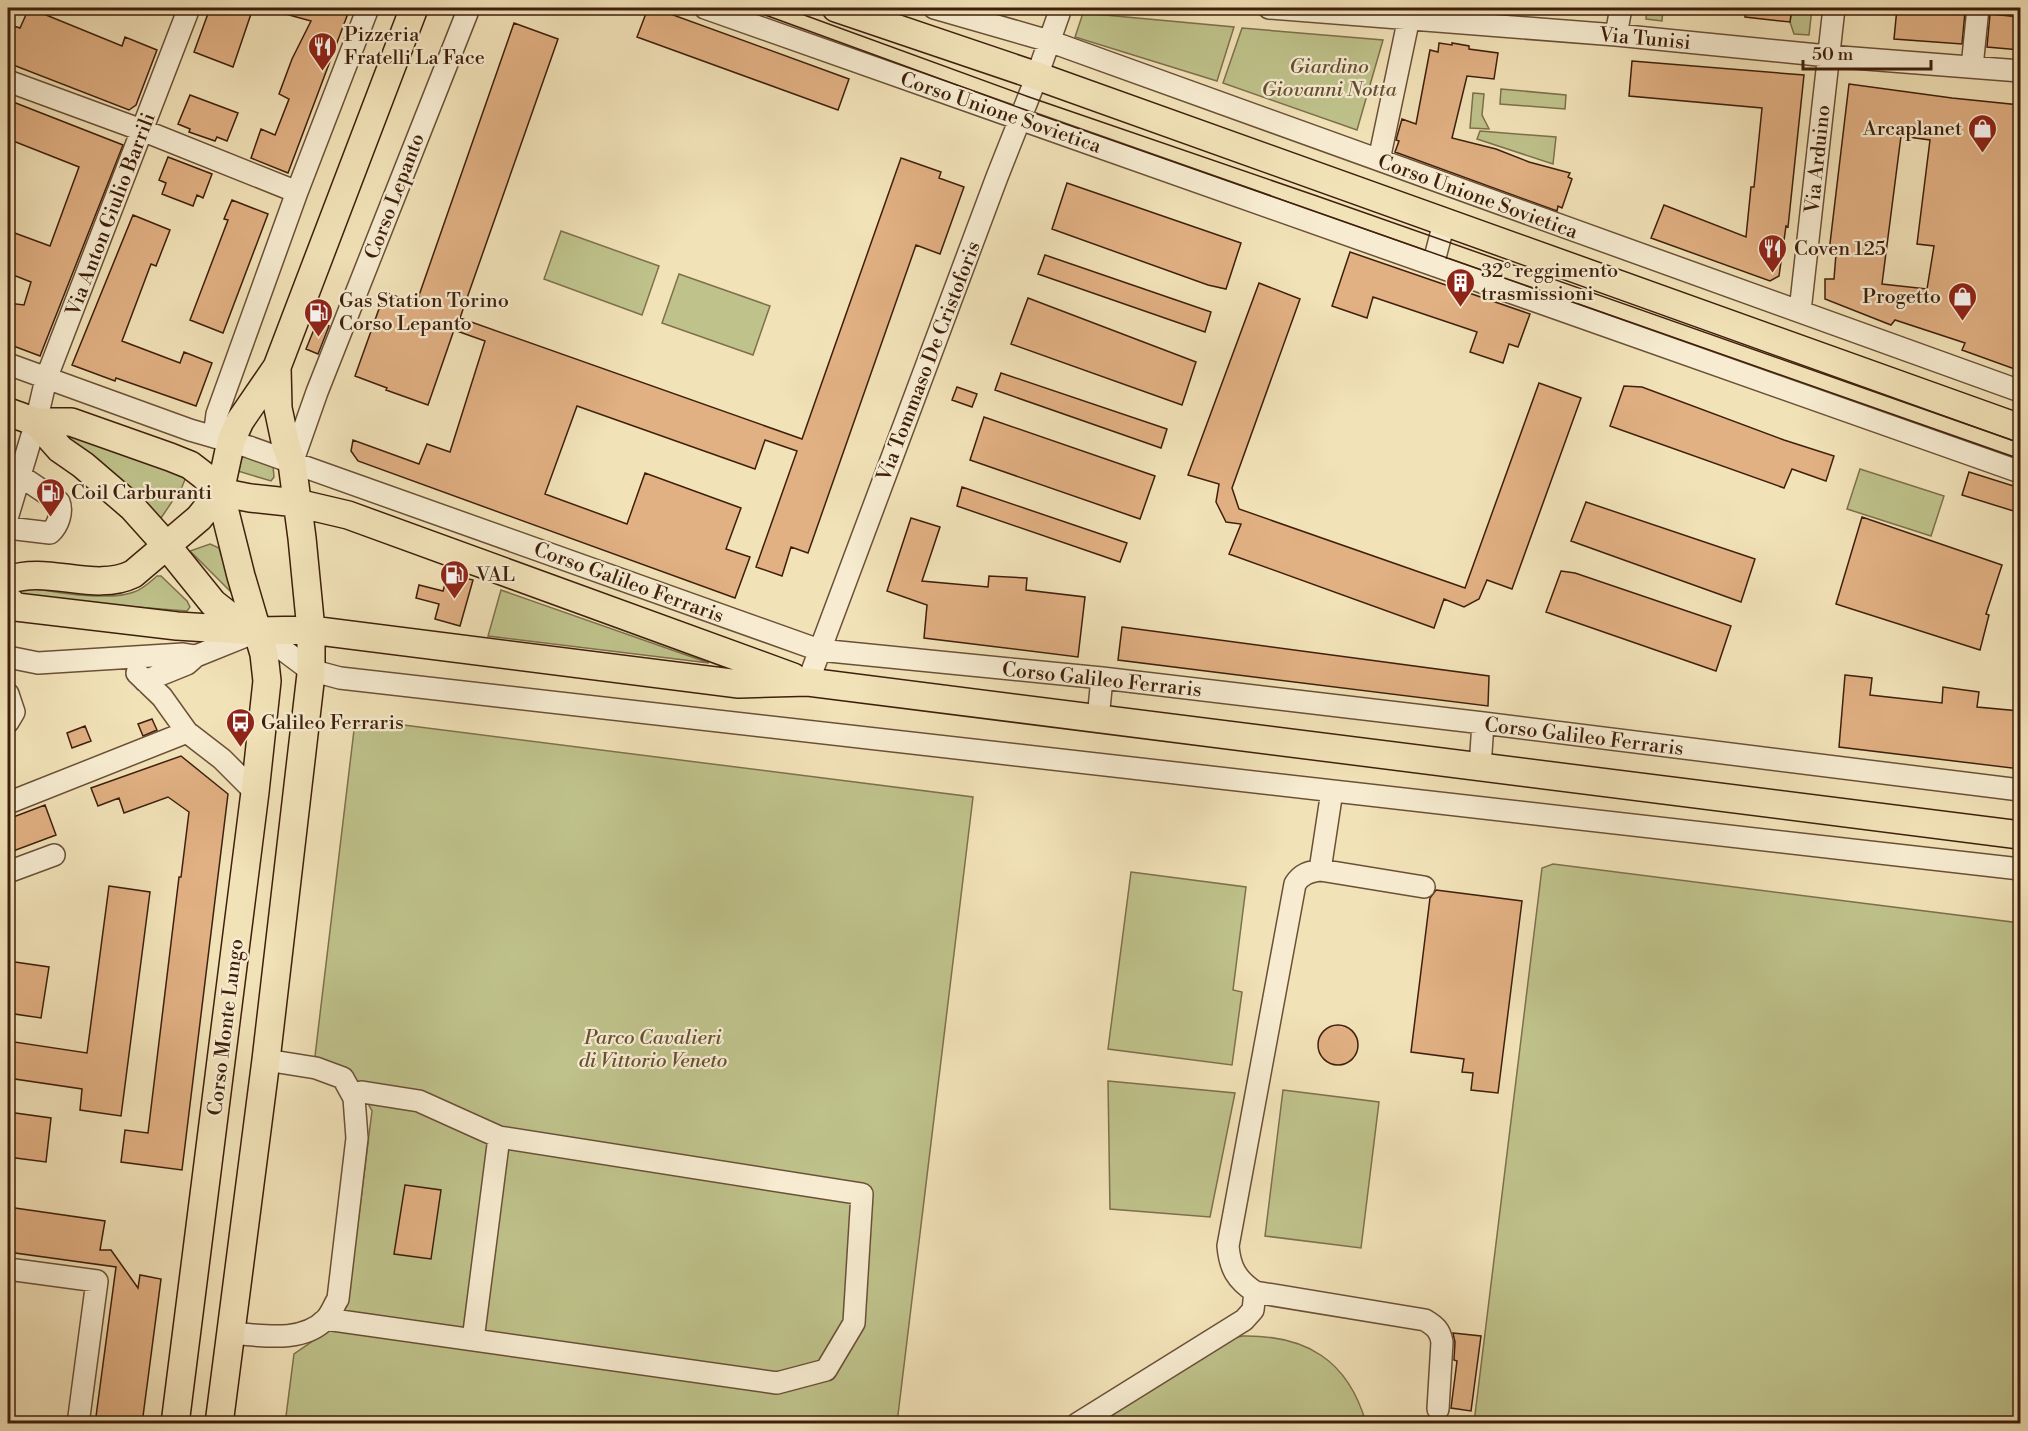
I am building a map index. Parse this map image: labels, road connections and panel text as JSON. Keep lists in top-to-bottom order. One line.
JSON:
{"streets":{"main road":["Corso Unione Sovietica","Corso Galileo Ferraris","Corso Monte Lungo"],"street":["Via Tunisi","Via Arduino","Corso Lepanto","Via Anton Giulio Barrili","Via Tommaso De Cristoforis"]},"crossings":[["Via Tunisi","Via Arduino"],["Corso Unione Sovietica","Via Arduino"],["Corso Unione Sovietica","Via Tommaso De Cristoforis"],["Corso Lepanto","Corso Galileo Ferraris"],["Via Anton Giulio Barrili","Corso Galileo Ferraris"],["Via Tommaso De Cristoforis","Corso Galileo Ferraris"],["Corso Galileo Ferraris","Corso Monte Lungo"]],"parks":["Giardino Giovanni Notta","Parco Cavalieri di Vittorio Veneto"],"places":{"restaurant":["Pizzeria Fratelli La Face","Coven 125"],"shop":["Arcaplanet","Progetto"],"building":["32° reggimento trasmissioni"],"fuel station":["Gas Station Torino Corso Lepanto","Coil Carburanti","VAL"],"bus stop":["Galileo Ferraris"]},"scale_bar":"50 m"}
